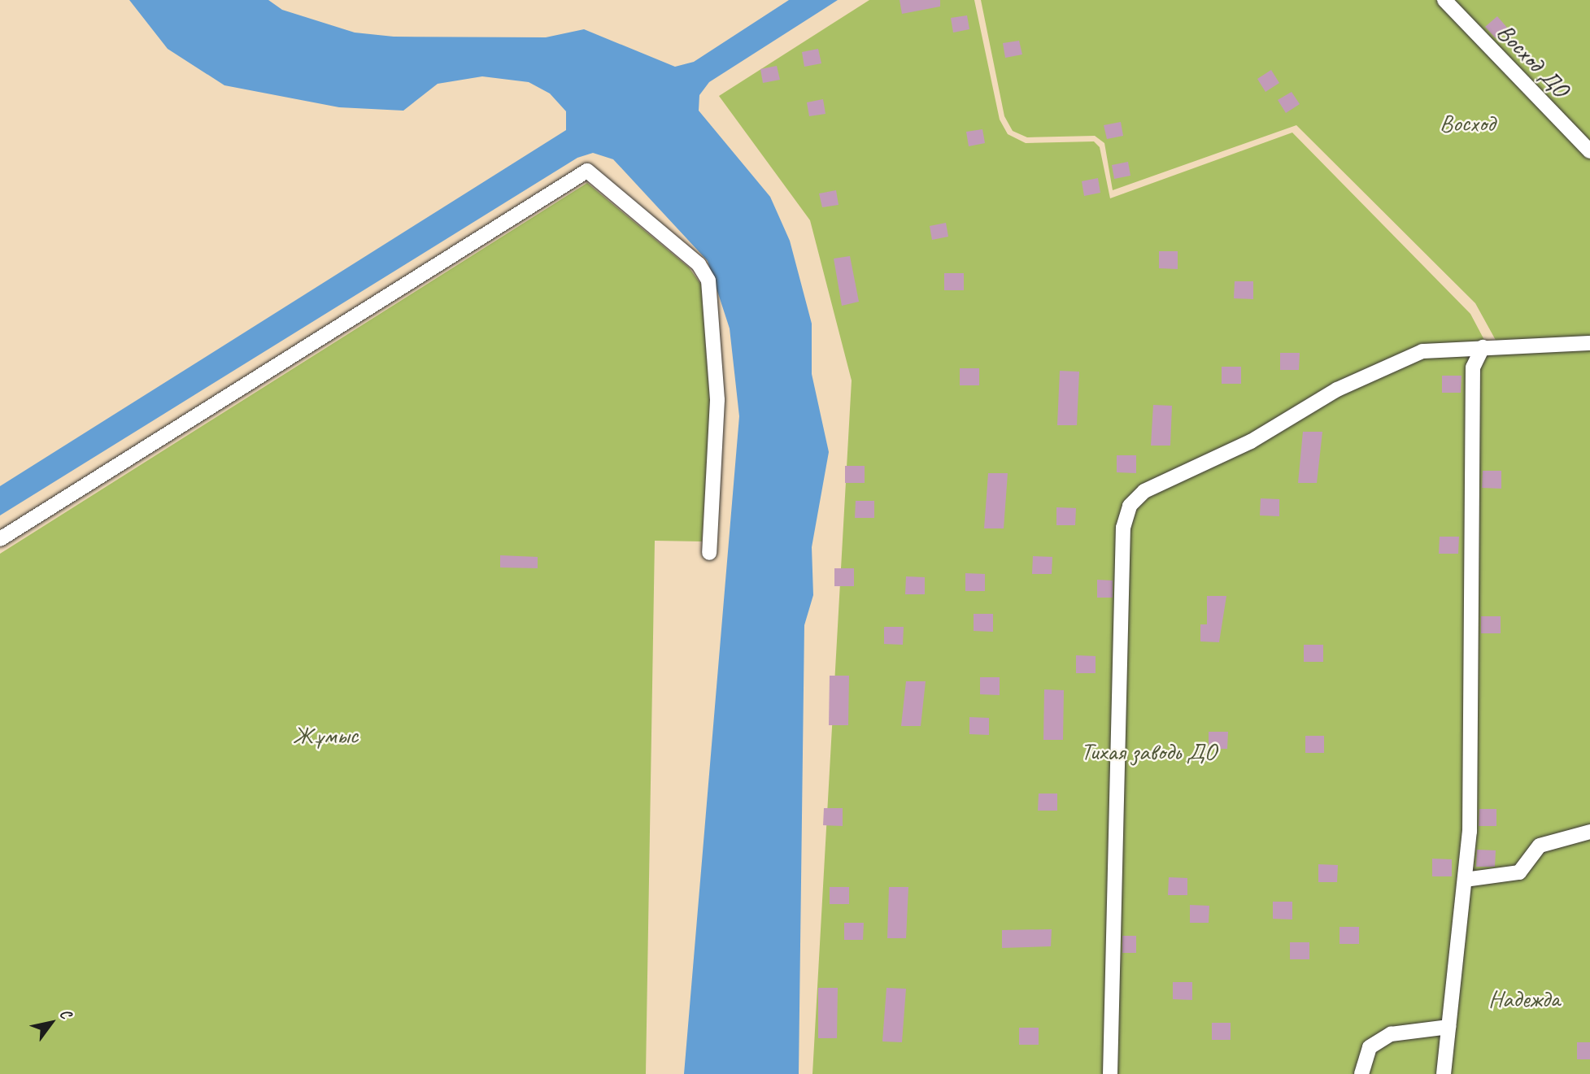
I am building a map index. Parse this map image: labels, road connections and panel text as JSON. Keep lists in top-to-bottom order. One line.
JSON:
{"streets":{"street":["Восход ДО"]},"parks":["Восход","Жұмыс","Тихая заводь ДО","Надежда"],"north":"top right"}
